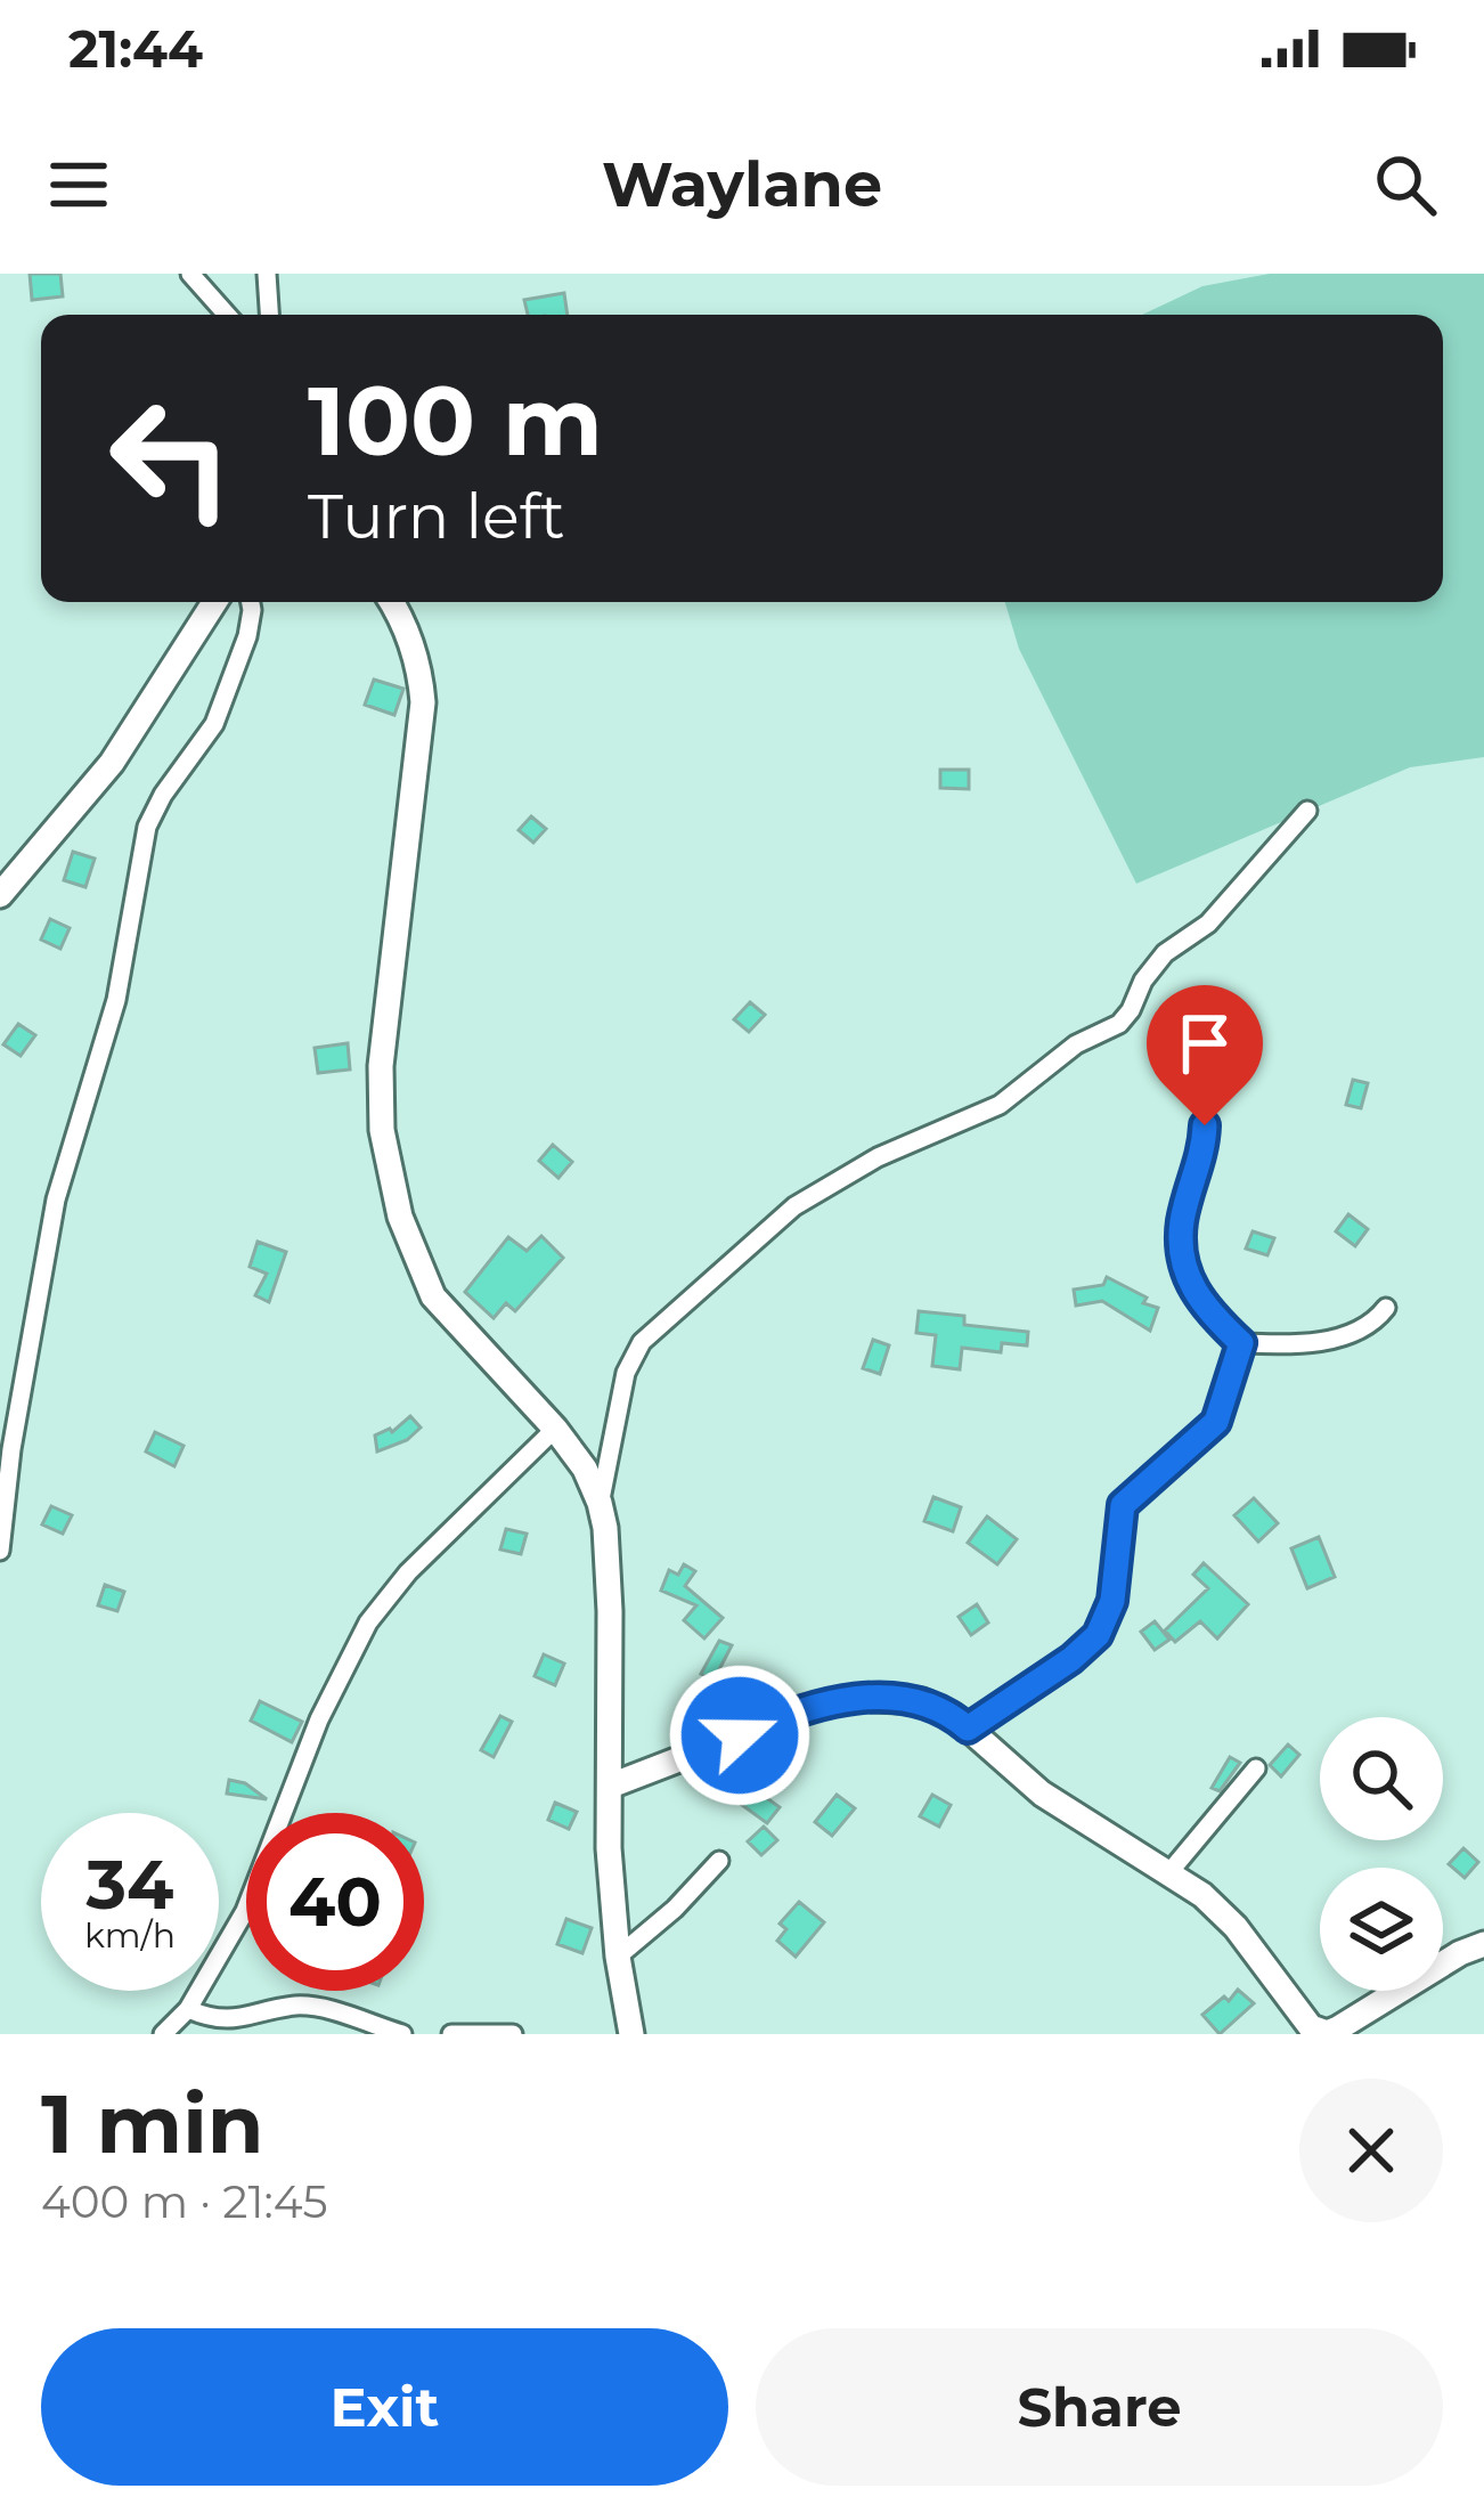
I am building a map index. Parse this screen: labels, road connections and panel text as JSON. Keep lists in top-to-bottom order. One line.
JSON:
{"page":{"status":"21:44","header":"Waylane","turn":["100 m","Turn left"],"speed":"34 km/h","limit":"40","heading":["1 min","400 m · 21:45"],"buttons":["Exit","Share"]}}
